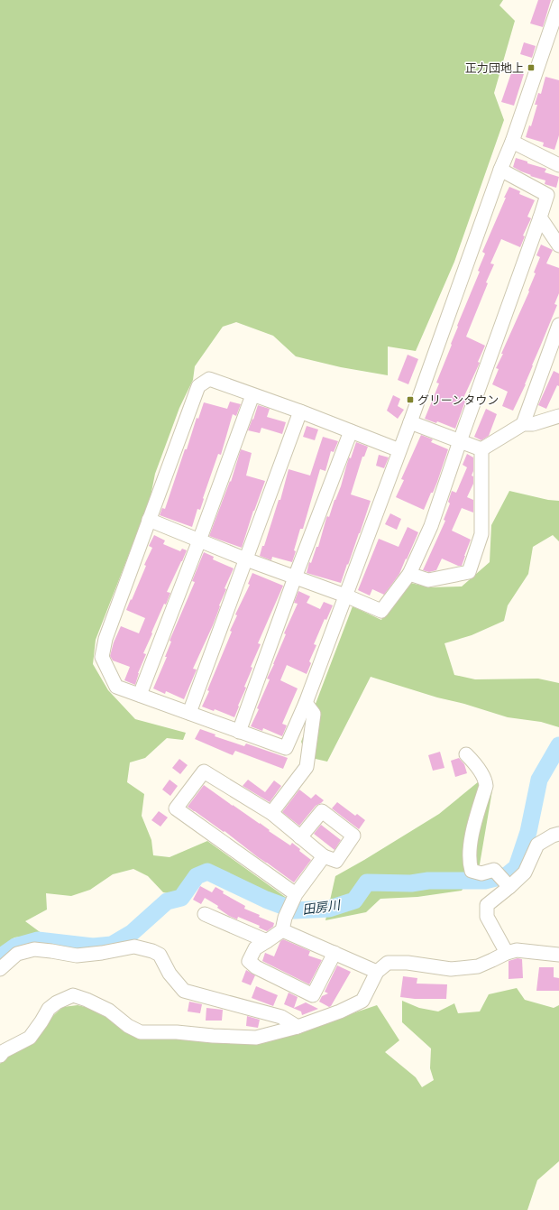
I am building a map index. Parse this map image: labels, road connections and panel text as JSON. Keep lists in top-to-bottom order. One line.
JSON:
{"water":["田房川"],"places":{"transit":["正力団地上","グリーンタウン"]}}
